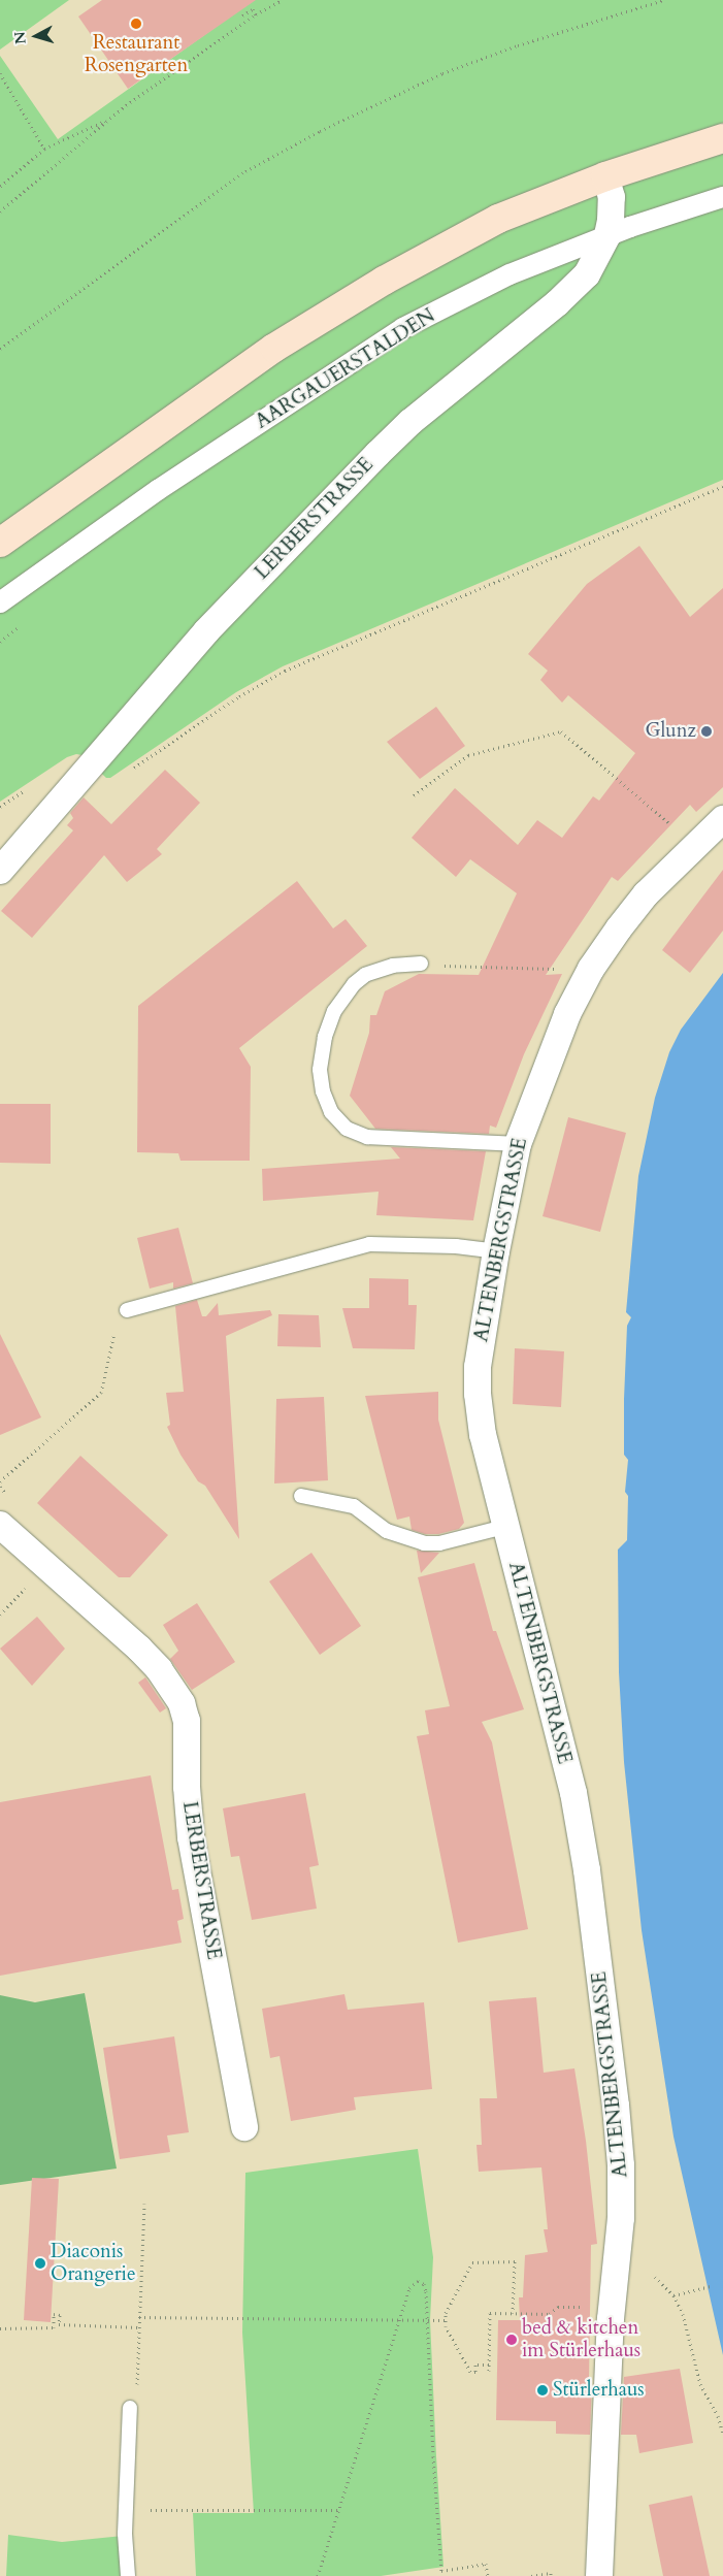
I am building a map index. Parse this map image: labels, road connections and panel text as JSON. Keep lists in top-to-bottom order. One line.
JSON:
{"streets":{"street":["AARGAUERSTALDEN","LERBERSTRASSE","ALTENBERGSTRASSE"]},"crossings":[["AARGAUERSTALDEN","LERBERSTRASSE"]],"places":["Restaurant Rosengarten","Glunz","Diaconis Orangerie","bed & kitchen im Stürlerhaus","Stürlerhaus"],"north":"left"}
